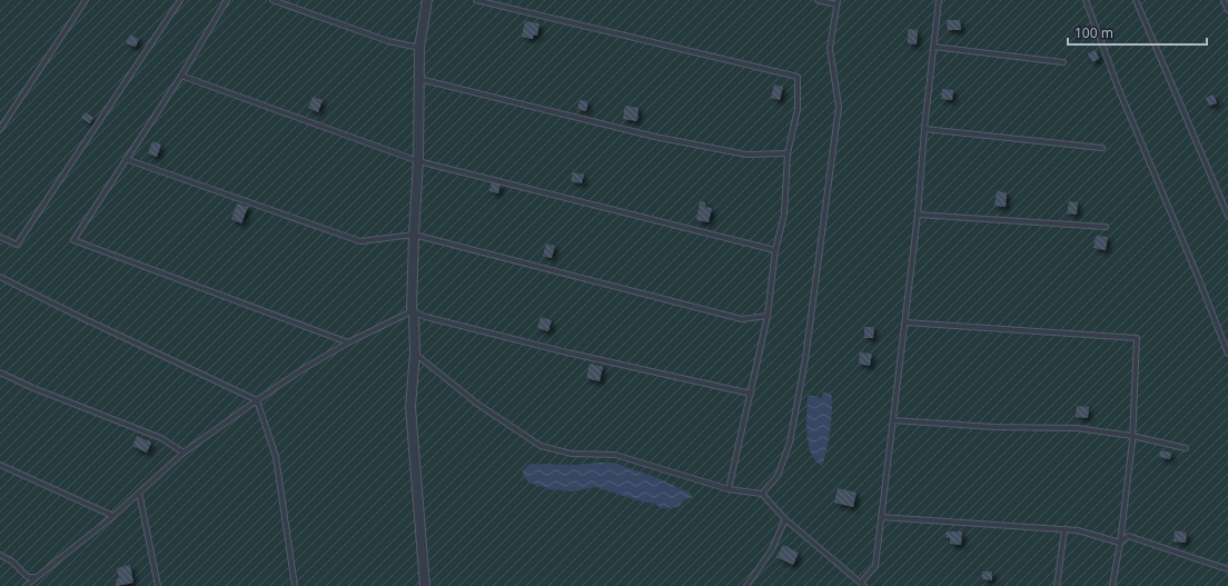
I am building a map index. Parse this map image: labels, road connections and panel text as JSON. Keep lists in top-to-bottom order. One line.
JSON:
{"scale_bar":"100 m"}
